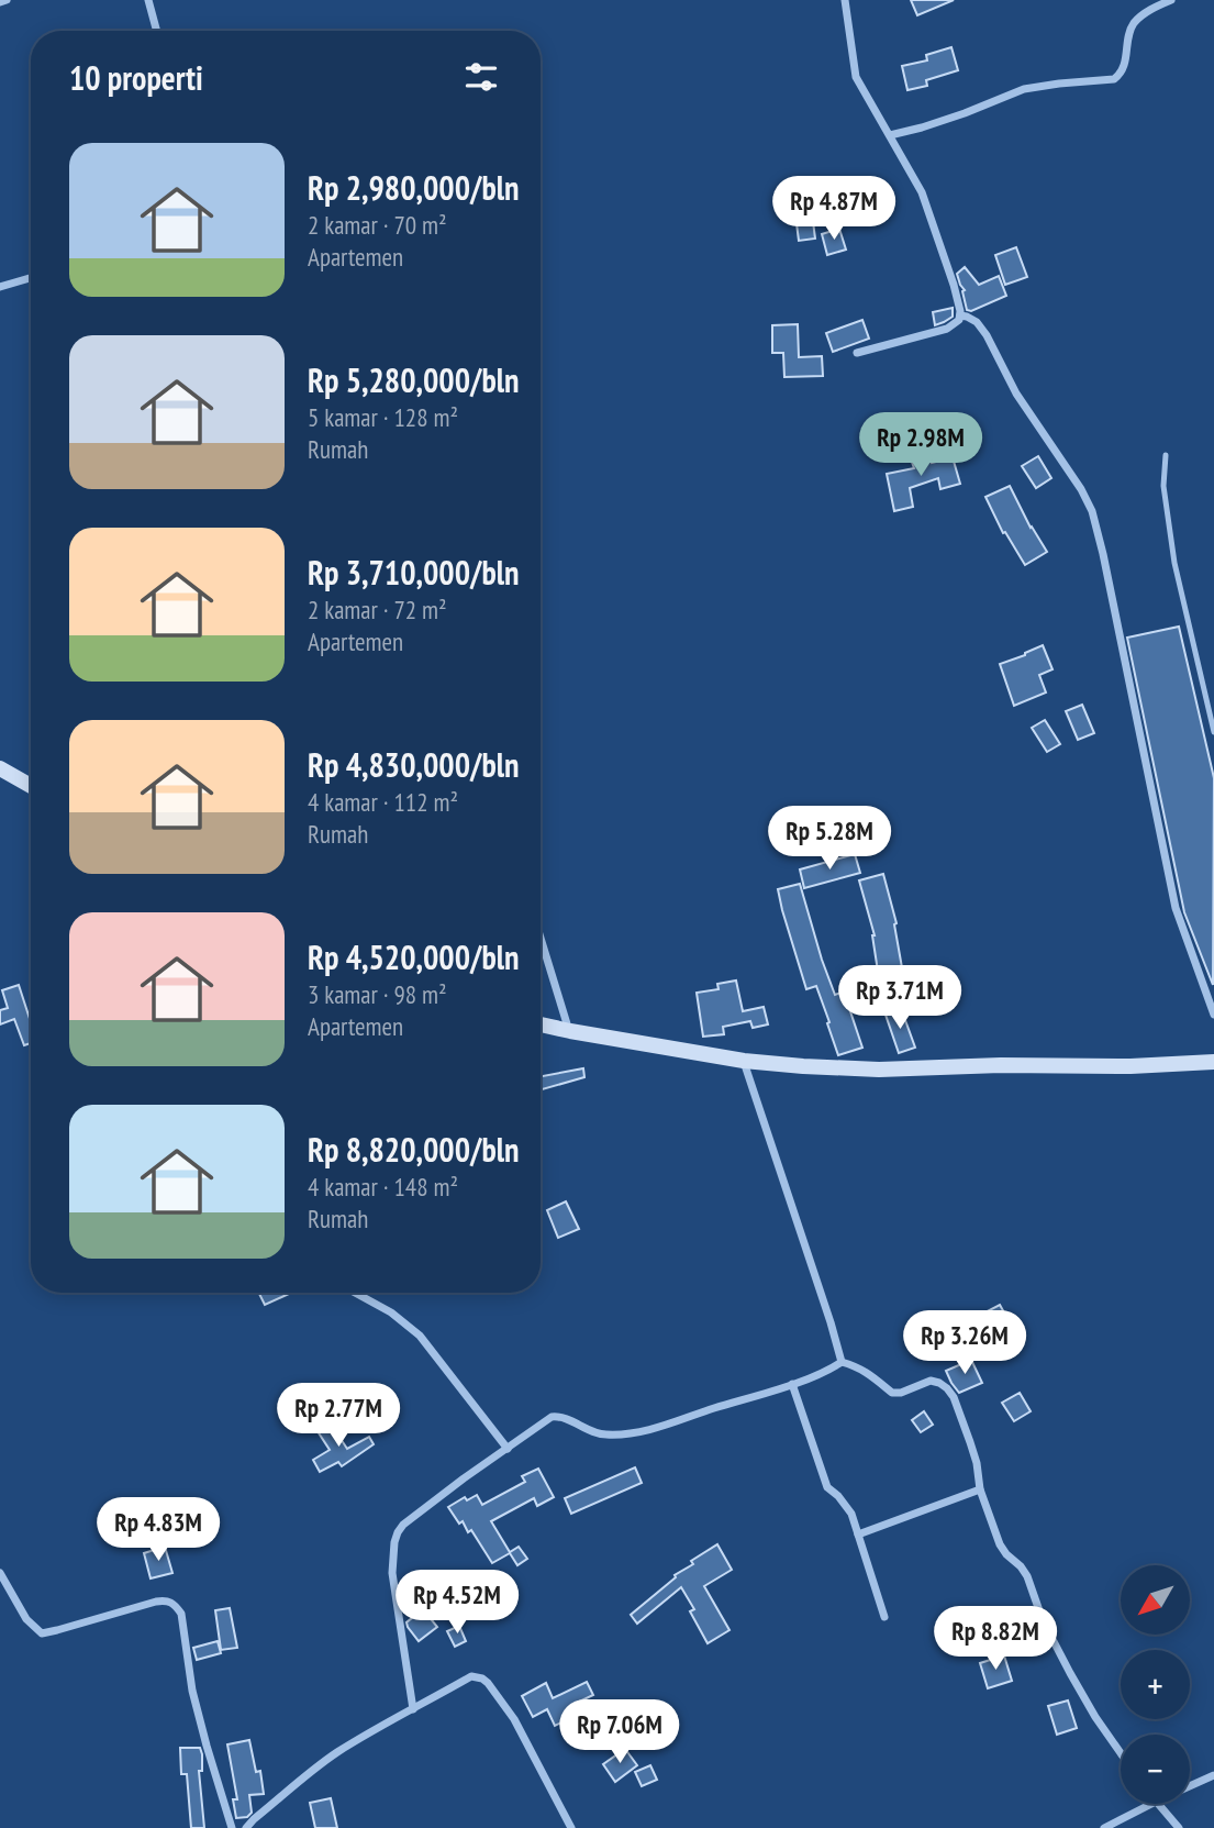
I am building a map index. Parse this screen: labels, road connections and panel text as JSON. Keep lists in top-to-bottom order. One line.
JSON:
{"north":"bottom left","page":{"heading":"10 properti","list":[{"name":"Rp 2,980,000/bln","note":"2 kamar · 70 m² · Apartemen"},{"name":"Rp 5,280,000/bln","note":"5 kamar · 128 m² · Rumah"},{"name":"Rp 3,710,000/bln","note":"2 kamar · 72 m² · Apartemen"},{"name":"Rp 4,830,000/bln","note":"4 kamar · 112 m² · Rumah"},{"name":"Rp 4,520,000/bln","note":"3 kamar · 98 m² · Apartemen"},{"name":"Rp 8,820,000/bln","note":"4 kamar · 148 m² · Rumah"}],"price":["Rp 4.87M","Rp 2.98M","Rp 5.28M","Rp 3.71M","Rp 3.26M","Rp 2.77M","Rp 4.83M","Rp 4.52M","Rp 8.82M","Rp 7.06M"],"map_buttons":["+","−"]}}
